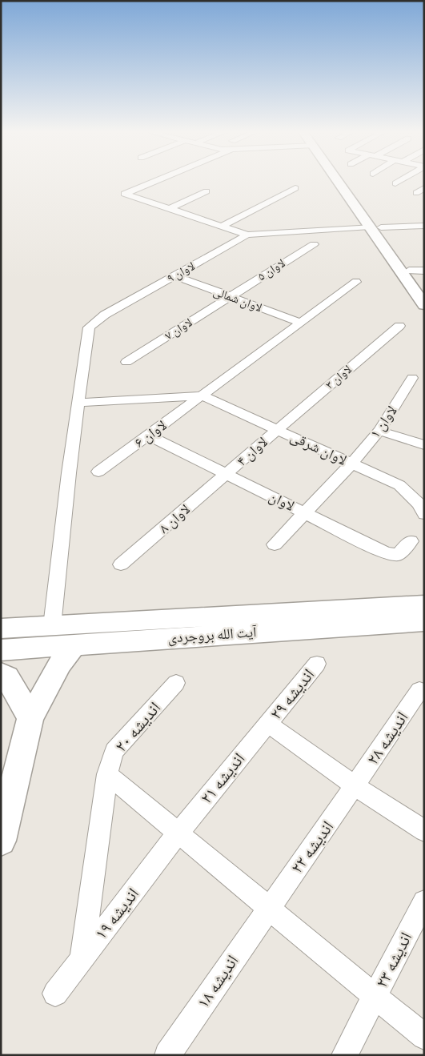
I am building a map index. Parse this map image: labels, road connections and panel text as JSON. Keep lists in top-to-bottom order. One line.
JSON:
{"streets":{"main road":["آیت الله بروجردی"],"street":["لاوان ۵","لاوان ۹","لاوان شمالی","لاوان ۷","لاوان ۳","لاوان ۱","لاوان ۶","لاوان شرقی","لاوان ۴","لاوان","لاوان ۸","اندیشه ۲۹","اندیشه ۲۰","اندیشه ۲۸","اندیشه ۲۱","اندیشه ۲۲","اندیشه ۱۹","اندیشه ۲۳","اندیشه ۱۸"]},"crossings":[["لاوان ۵","لاوان شمالی"],["لاوان ۵","لاوان ۷"],["لاوان ۹","لاوان شمالی"],["لاوان ۹","لاوان شرقی"],["لاوان ۹","آیت الله بروجردی"],["لاوان شمالی","لاوان ۷"],["لاوان ۳","لاوان شرقی"],["لاوان ۳","لاوان ۴"],["لاوان ۱","لاوان شرقی"],["لاوان ۶","لاوان شرقی"],["لاوان ۶","لاوان"],["لاوان شرقی","لاوان ۴"],["لاوان ۴","لاوان"],["لاوان ۴","لاوان ۸"],["لاوان","لاوان ۸"],["اندیشه ۲۹","اندیشه ۲۱"],["اندیشه ۲۰","اندیشه ۱۹"],["اندیشه ۲۸","اندیشه ۲۲"],["اندیشه ۲۱","اندیشه ۱۹"],["اندیشه ۲۲","اندیشه ۱۸"]]}
